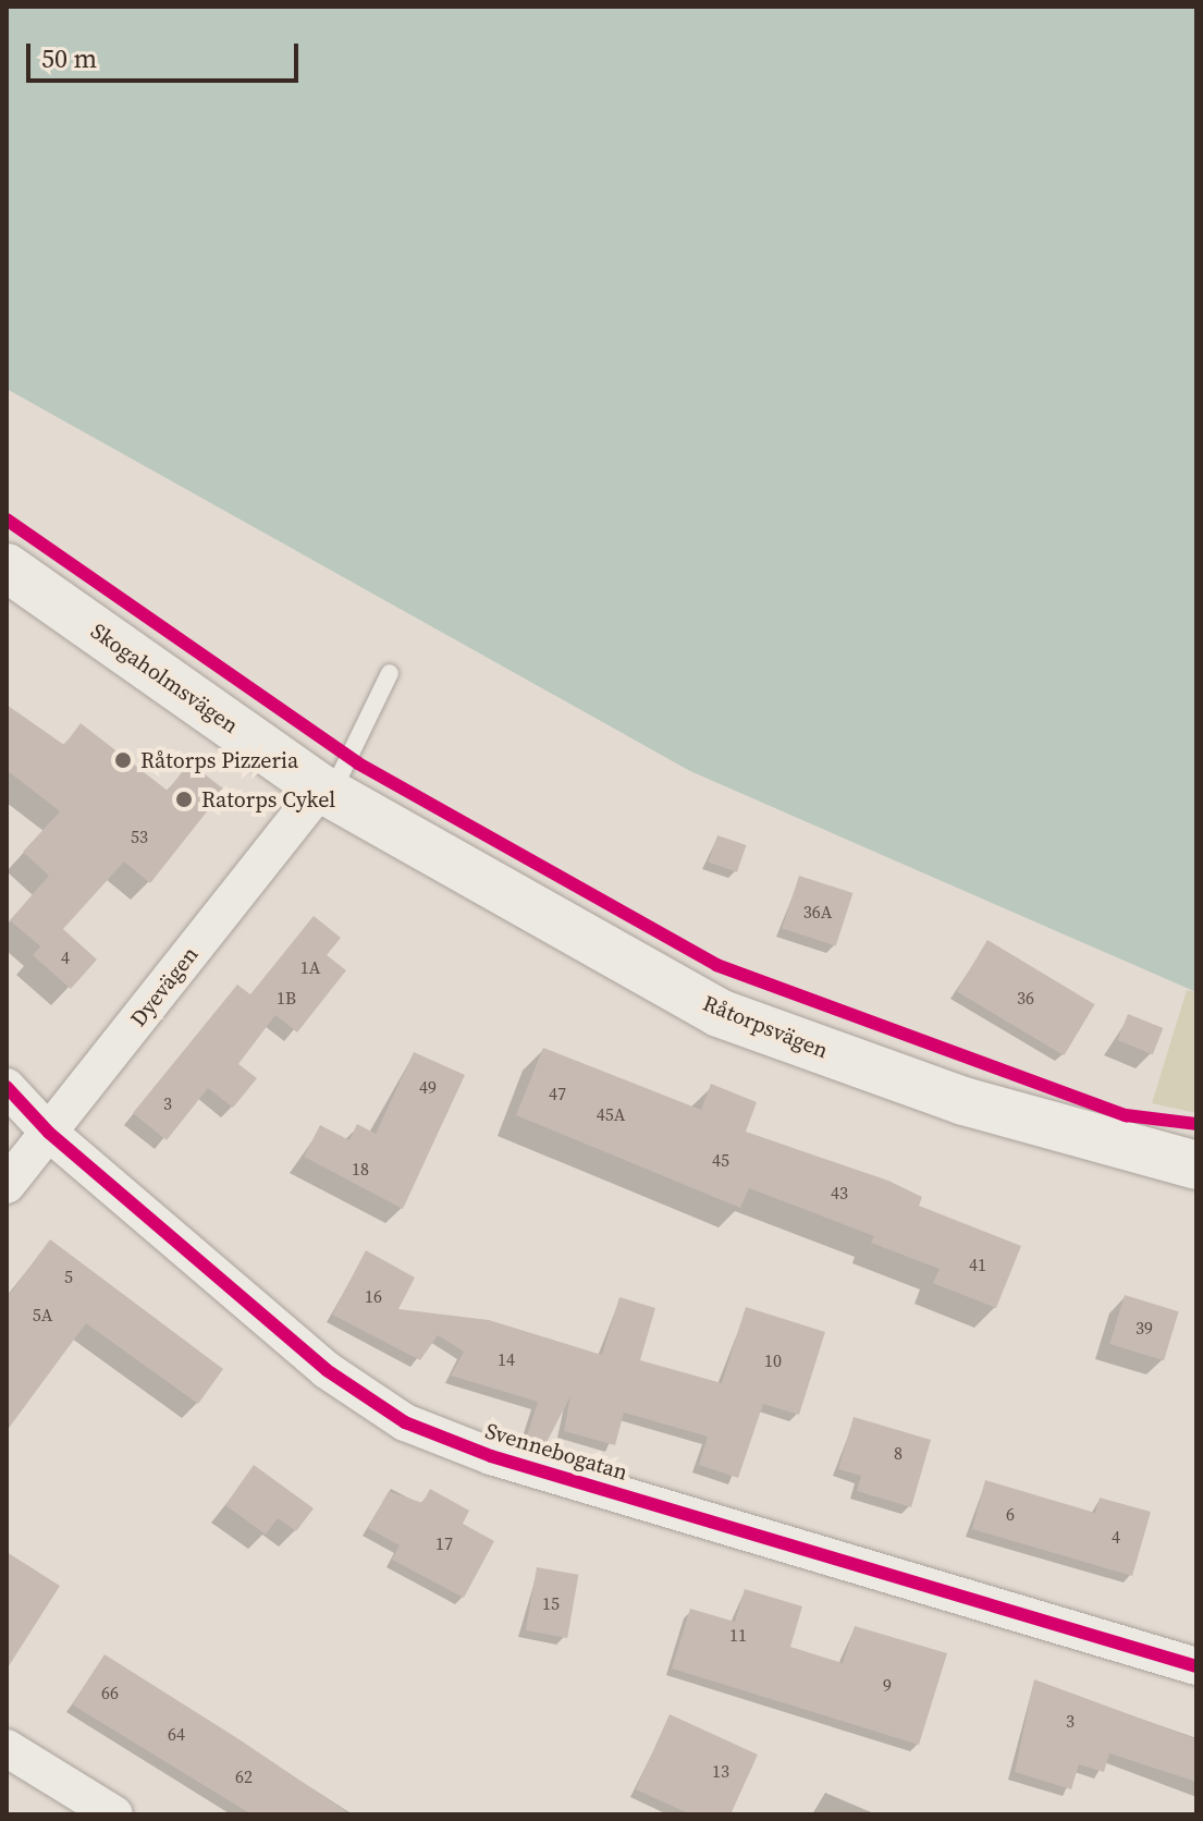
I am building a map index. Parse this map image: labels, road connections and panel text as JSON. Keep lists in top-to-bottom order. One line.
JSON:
{"streets":{"street":["Skogaholmsvägen","Dyevägen","Råtorpsvägen","Svennebogatan"]},"crossings":[["Skogaholmsvägen","Dyevägen"],["Skogaholmsvägen","Råtorpsvägen"],["Dyevägen","Råtorpsvägen"],["Dyevägen","Svennebogatan"]],"places":["Råtorps Pizzeria","Ratorps Cykel"],"house_numbers":["53","36A","4","1A","1B","36","49","47","3","45A","45","18","43","41","5","16","5A","39","14","10","8","6","4","17","15","11","9","66","3","64","13","62"],"scale_bar":"50 m"}
